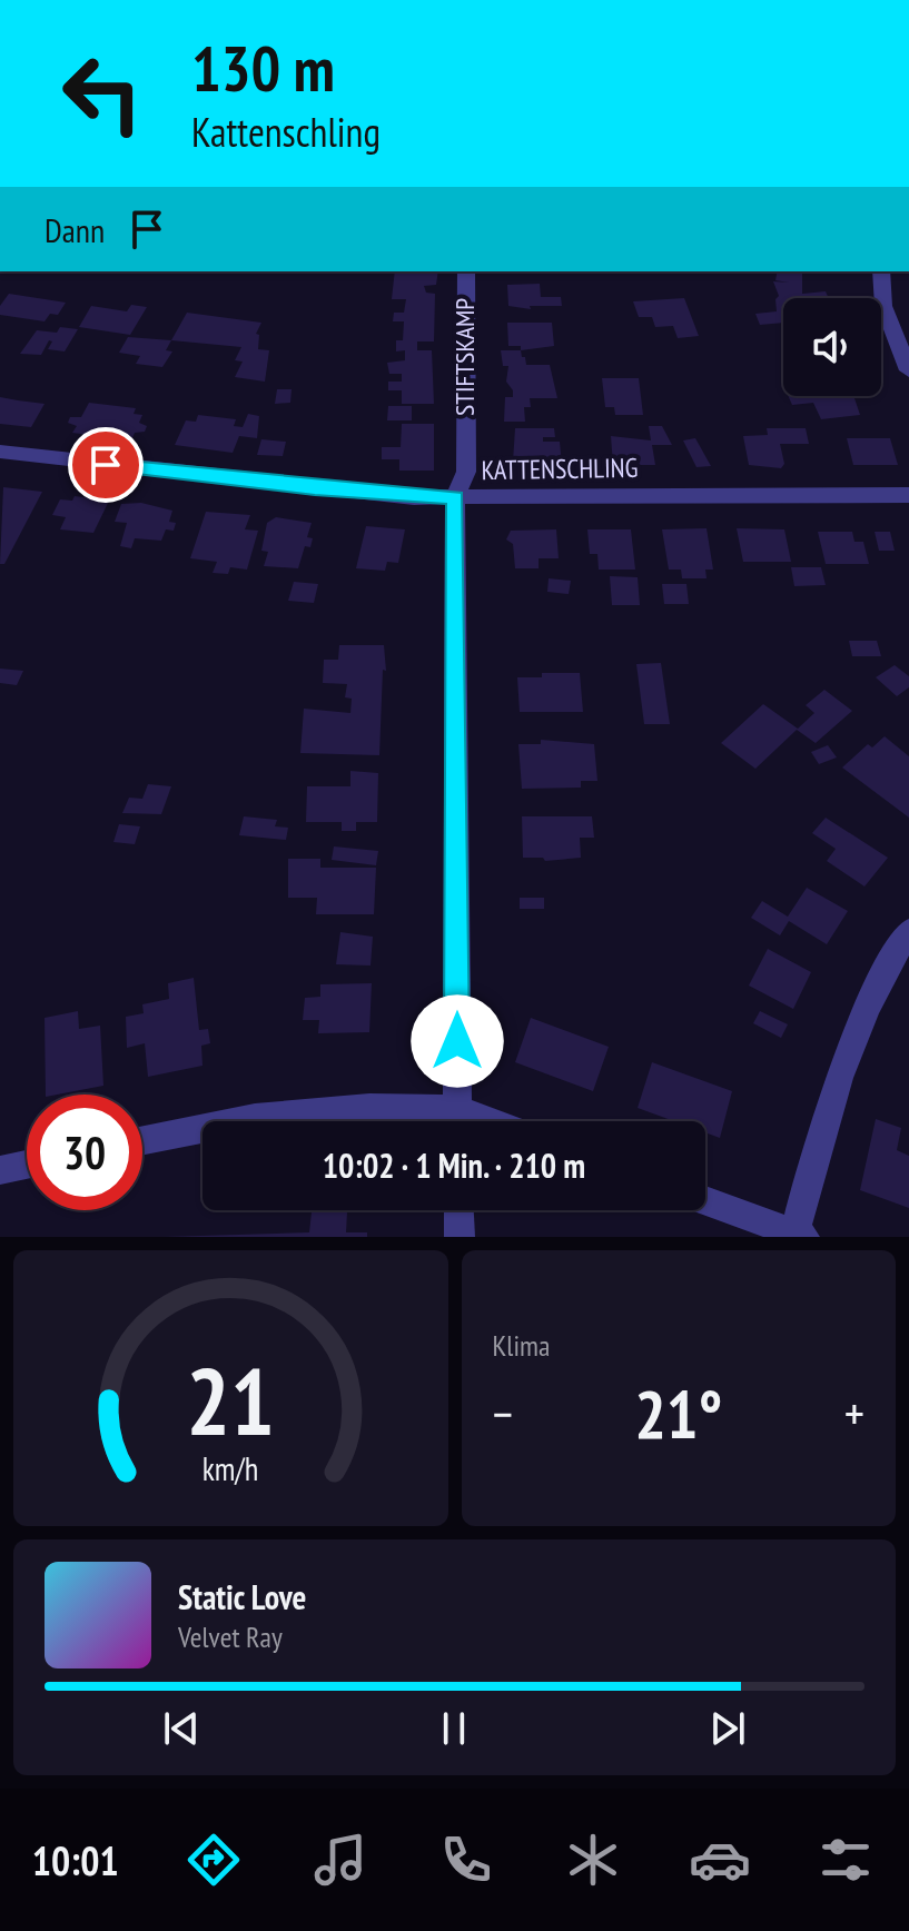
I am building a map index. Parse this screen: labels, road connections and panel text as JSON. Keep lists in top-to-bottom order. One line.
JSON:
{"streets":{"street":["STIFTSKAMP","KATTENSCHLING"]},"crossings":[["STIFTSKAMP","KATTENSCHLING"]],"page":{"turn":["130 m","Kattenschling"],"then":"Dann","limit":"30","trip":"10:02 · 1 Min. · 210 m","tile":"Klima","heat":["−","21°","+"],"song":["Static Love","Velvet Ray"],"tabs":"10:01","gauge":["21","km/h"]}}
